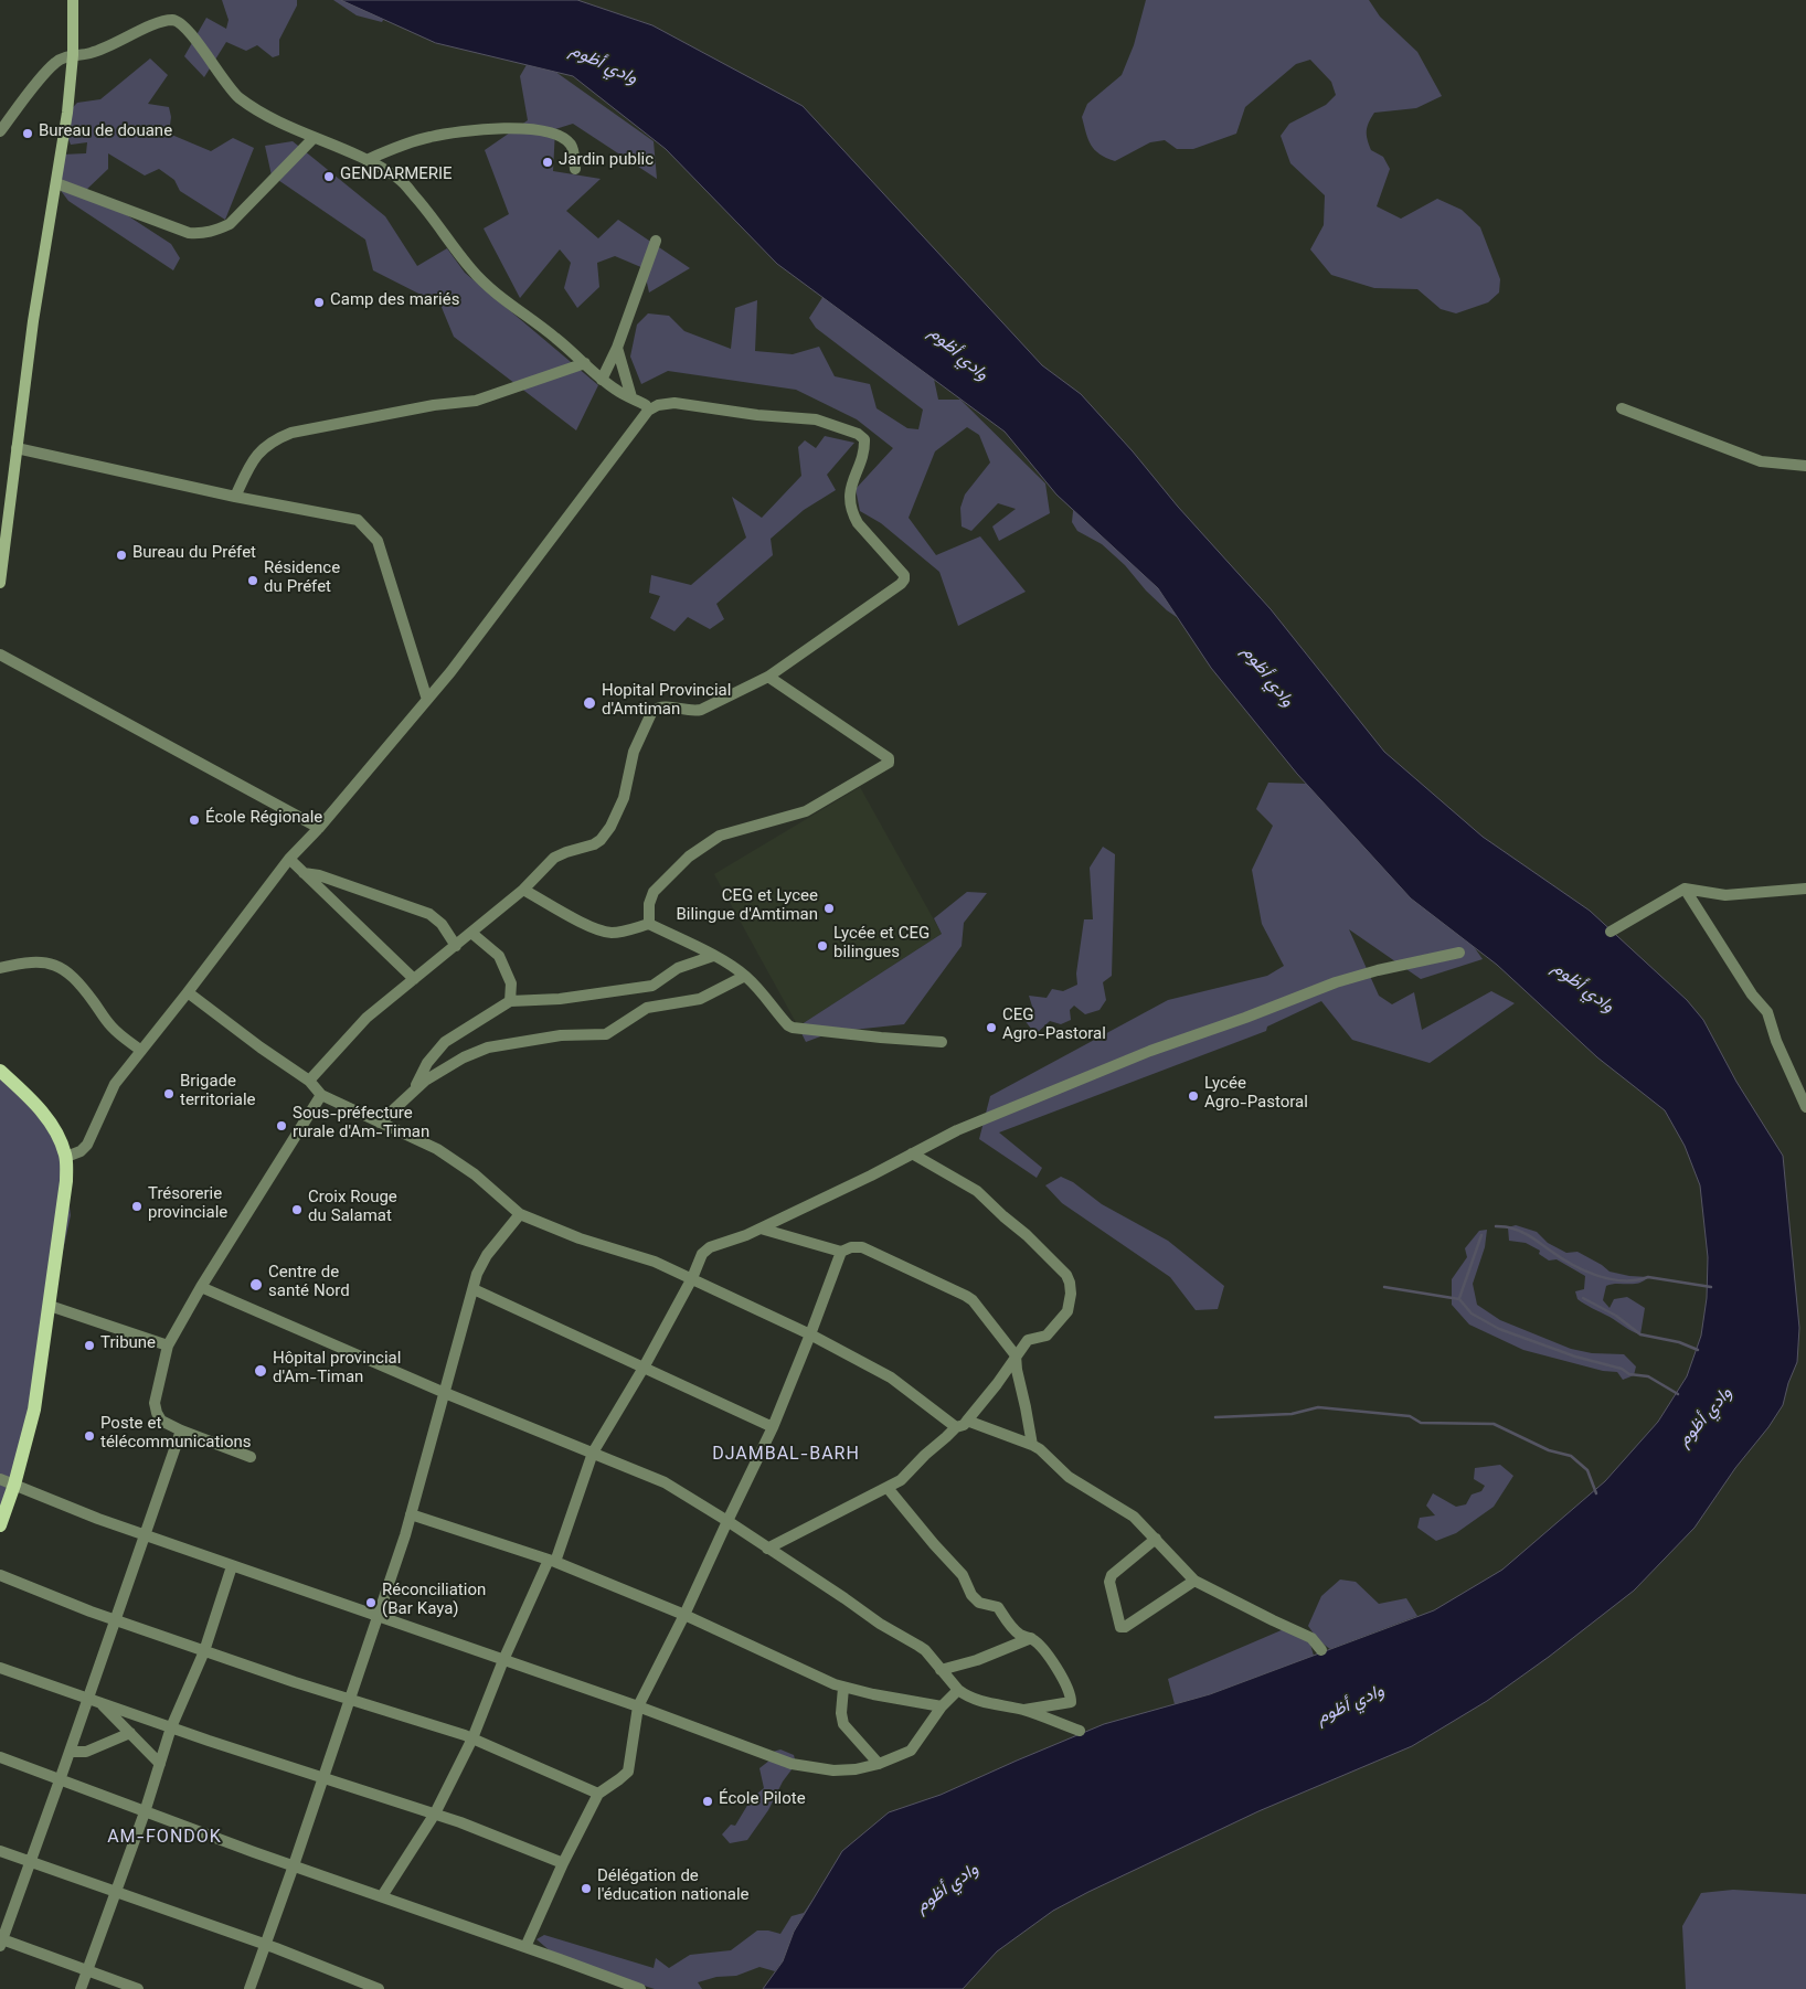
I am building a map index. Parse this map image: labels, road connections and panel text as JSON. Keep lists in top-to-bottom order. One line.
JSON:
{"districts":["DJAMBAL-BARH","AM-FONDOK"],"water":["وادي أظوم"],"places":["Bureau de douane","Jardin public","GENDARMERIE","Camp des mariés","Bureau du Préfet","Résidence du Préfet","Hopital Provincial d'Amtiman","École Régionale","CEG et Lycee Bilingue d'Amtiman","Lycée et CEG bilingues","CEG Agro-Pastoral","Brigade territoriale","Lycée Agro-Pastoral","Sous-préfecture rurale d'Am-Timan","Trésorerie provinciale","Croix Rouge du Salamat","Centre de santé Nord","Tribune","Hôpital provincial d'Am-Timan","Poste et télécommunications","Réconciliation (Bar Kaya)","École Pilote","Délégation de l'éducation nationale"]}
